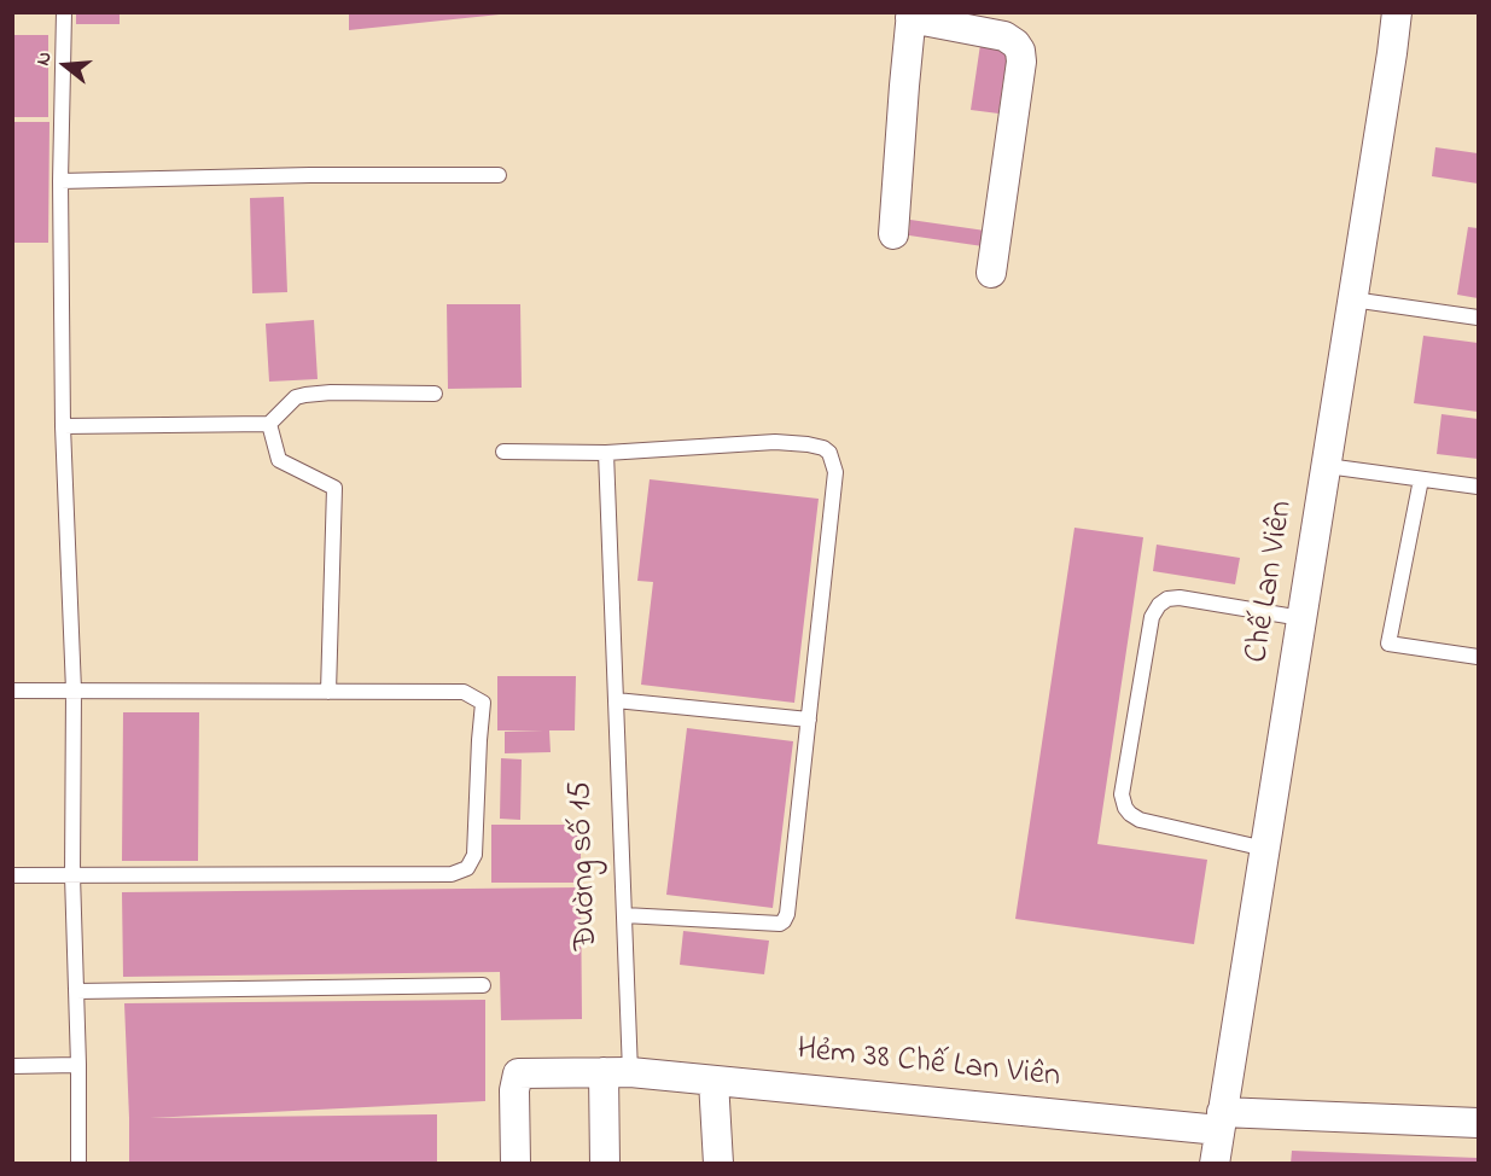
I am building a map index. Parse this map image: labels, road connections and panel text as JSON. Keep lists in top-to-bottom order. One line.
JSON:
{"streets":{"street":["Chế Lan Viên","Hẻm 38 Chế Lan Viên"],"lane":["Đường số 15"]},"crossings":[["Chế Lan Viên","Hẻm 38 Chế Lan Viên"],["Đường số 15","Hẻm 38 Chế Lan Viên"]],"north":"left"}
